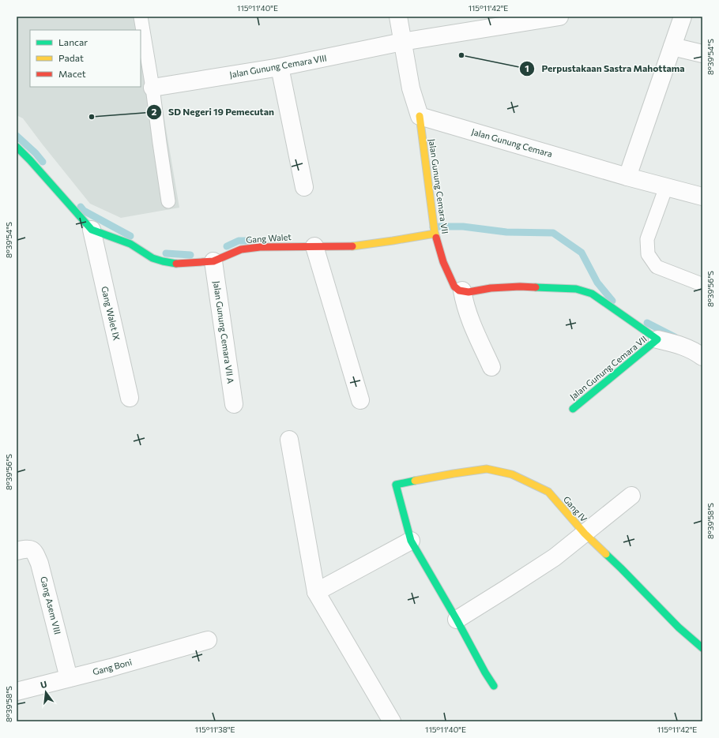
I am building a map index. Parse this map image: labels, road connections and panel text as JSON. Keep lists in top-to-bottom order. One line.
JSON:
{"streets":{"street":["Jalan Gunung Cemara VIII","Jalan Gunung Cemara","Jalan Gunung Cemara VII","Gang Walet","Gang Walet IX","Jalan Gunung Cemara VII A","Gang IV","Gang Asem VIII","Gang Boni"]},"crossings":[["Jalan Gunung Cemara","Jalan Gunung Cemara VII"],["Jalan Gunung Cemara VII","Gang Walet"],["Gang Walet","Gang Walet IX"],["Gang Walet","Jalan Gunung Cemara VII A"],["Gang Asem VIII","Gang Boni"]],"places":["Perpustakaan Sastra Mahottama","SD Negeri 19 Pemecutan"],"legend":["Lancar","Padat","Macet"],"north":"top","coordinates":["115°11'40\"E","115°11'42\"E","8°39'54\"S","8°39'56\"S","8°39'58\"S","115°11'38\"E"]}
